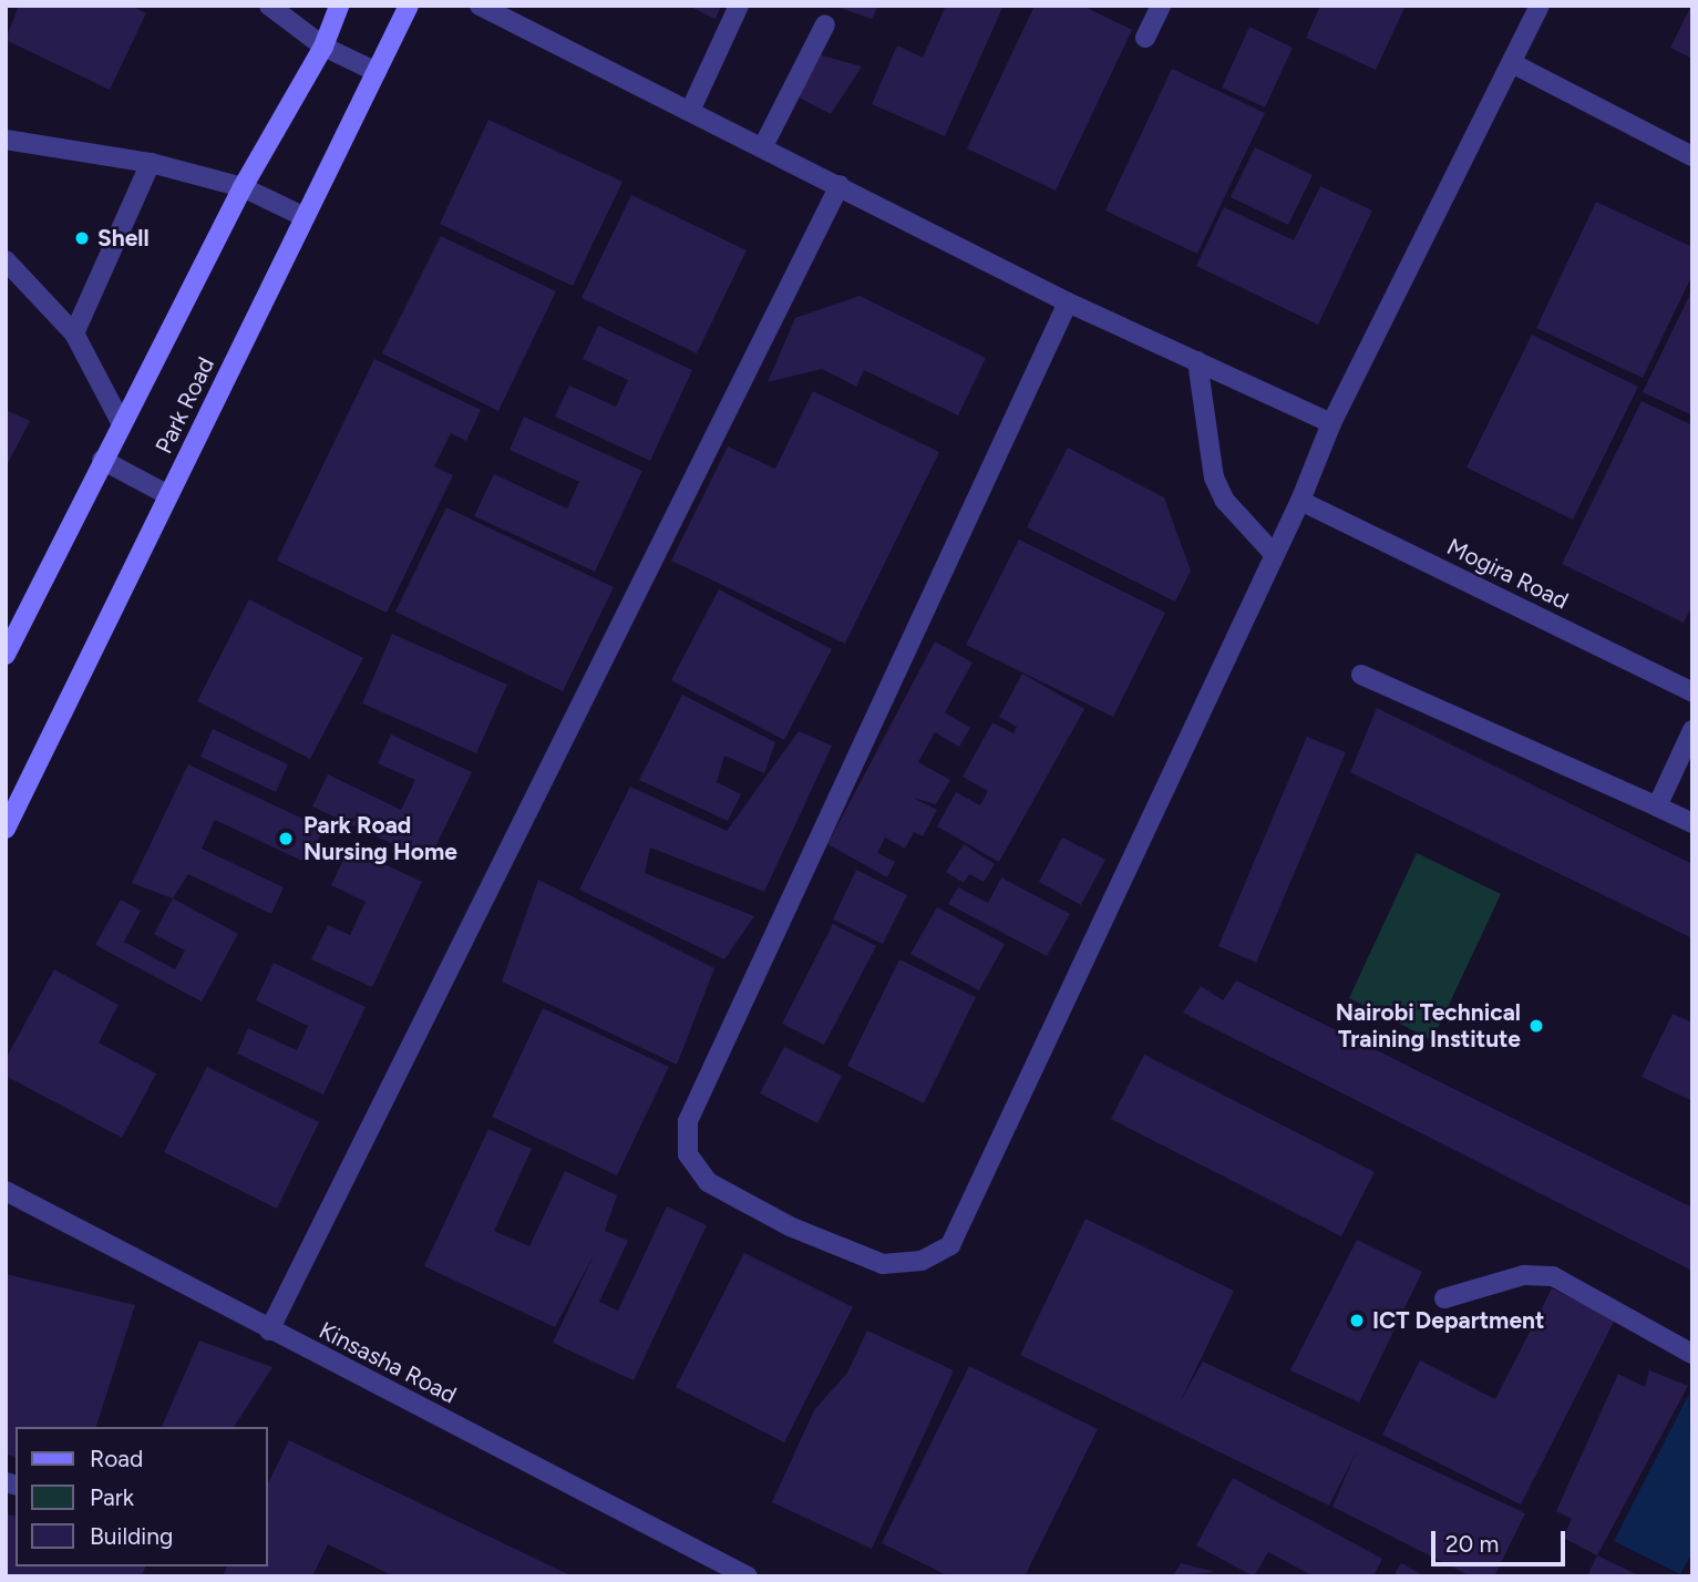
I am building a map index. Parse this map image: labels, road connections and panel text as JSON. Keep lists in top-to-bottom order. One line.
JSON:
{"streets":{"main road":["Park Road"],"street":["Mogira Road","Kinsasha Road"]},"places":["Shell","Park Road Nursing Home","Nairobi Technical Training Institute","ICT Department"],"legend":["Road","Park","Building"],"scale_bar":"20 m"}
